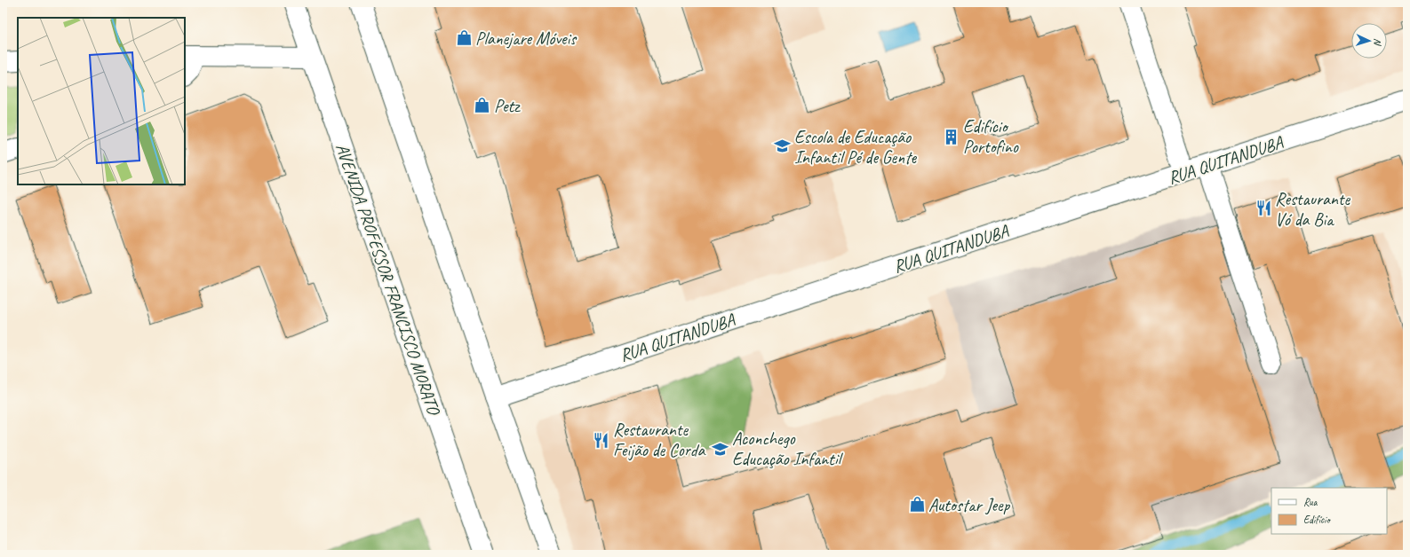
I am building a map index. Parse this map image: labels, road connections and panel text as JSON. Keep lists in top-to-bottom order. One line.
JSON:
{"streets":{"main road":["RUA QUITANDUBA","AVENIDA PROFESSOR FRANCISCO MORATO"]},"places":{"shop":["Planejare Móveis","Petz","Autostar Jeep"],"building":["Edifício Portofino"],"school or university":["Escola de Educação Infantil Pé de Gente","Aconchego Educação Infantil"],"restaurant":["Restaurante Vó da Bia","Restaurante Feijão de Corda"]},"legend":["Rua","Edifício"],"north":"right"}
